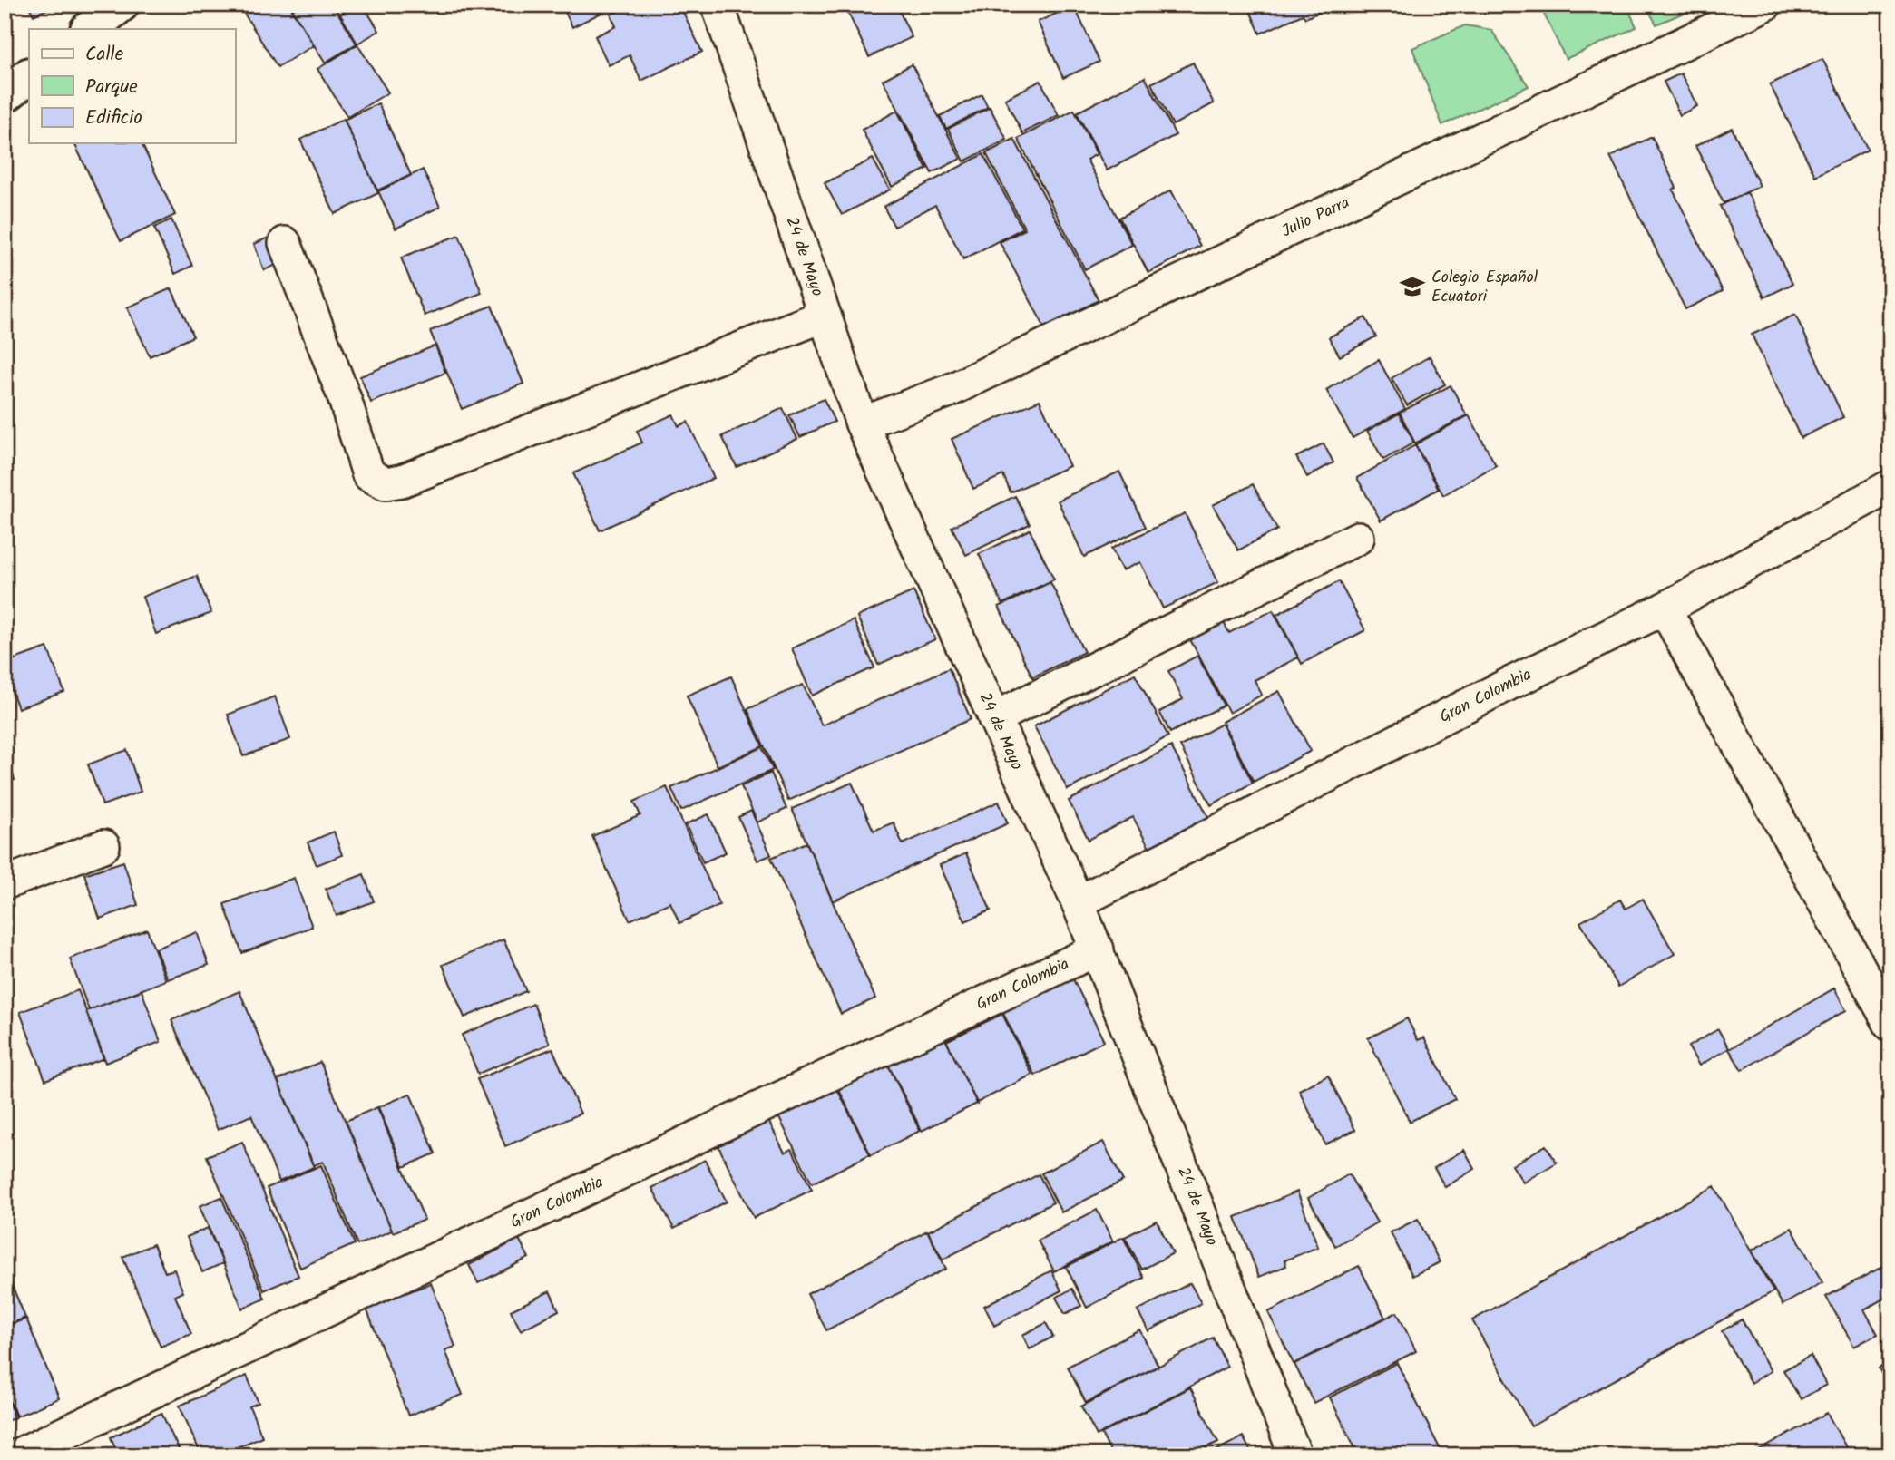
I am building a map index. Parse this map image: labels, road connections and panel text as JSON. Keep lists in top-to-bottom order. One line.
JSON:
{"streets":{"street":["Julio Parra","24 de Mayo","Gran Colombia"]},"crossings":[["Julio Parra","24 de Mayo"],["24 de Mayo","Gran Colombia"]],"places":{"school or university":["Colegio Español Ecuatori"]},"legend":["Calle","Parque","Edificio"]}
